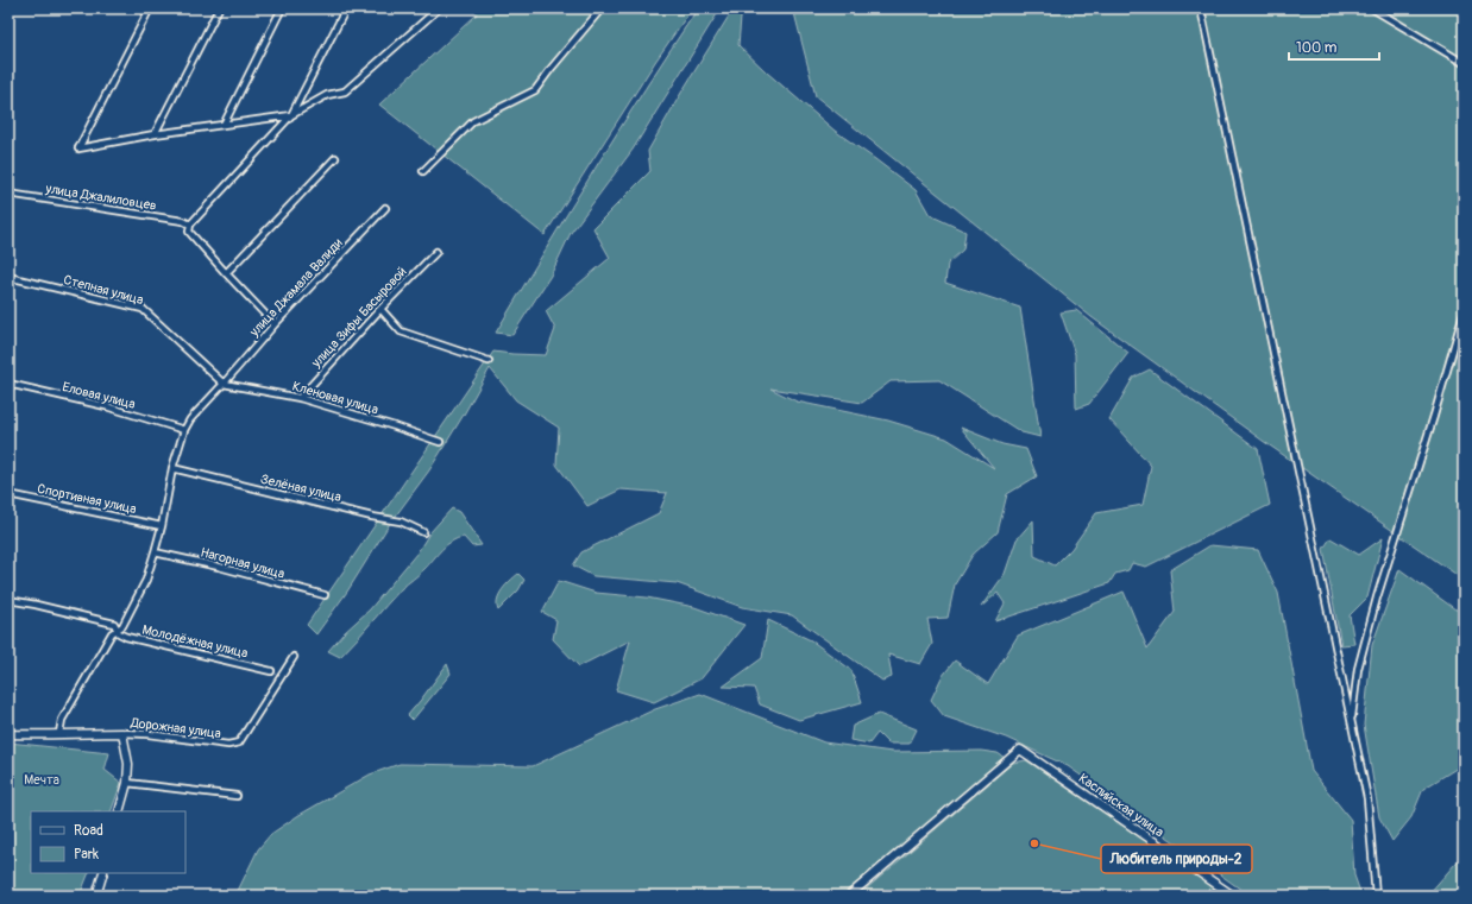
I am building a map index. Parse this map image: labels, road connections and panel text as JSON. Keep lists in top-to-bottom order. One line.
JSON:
{"streets":{"street":["улица Джалиловцев","улица Джамала Валиди","Степная улица","улица Зифы Басыровой","Еловая улица","Кленовая улица","Зелёная улица","Спортивная улица","Нагорная улица","Молодёжная улица","Дорожная улица","Каспийская улица"]},"crossings":[["улица Джамала Валиди","Степная улица"],["улица Джамала Валиди","Еловая улица"],["улица Джамала Валиди","Кленовая улица"],["улица Джамала Валиди","Зелёная улица"],["улица Джамала Валиди","Спортивная улица"],["улица Джамала Валиди","Нагорная улица"],["улица Джамала Валиди","Молодёжная улица"],["Степная улица","Кленовая улица"],["улица Зифы Басыровой","Кленовая улица"]],"parks":["Мечта"],"places":["Любитель природы-2"],"legend":["Road","Park"],"scale_bar":"100 m"}
